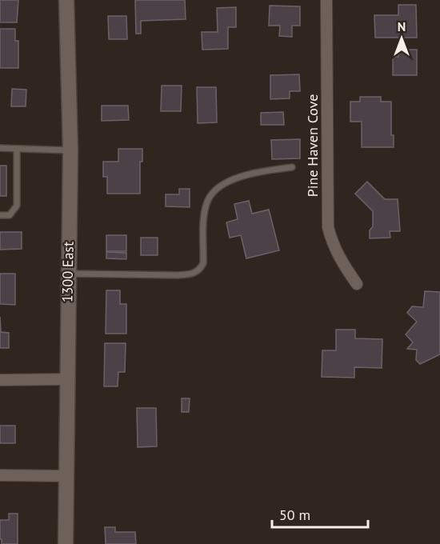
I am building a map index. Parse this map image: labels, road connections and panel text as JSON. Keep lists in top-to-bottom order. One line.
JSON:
{"streets":{"main road":["1300 East"],"street":["Pine Haven Cove"]},"scale_bar":"50 m","north":"top"}
